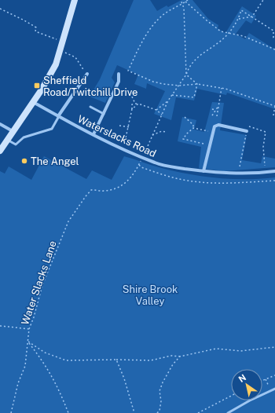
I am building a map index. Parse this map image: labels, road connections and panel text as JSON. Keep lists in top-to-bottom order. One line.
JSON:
{"streets":{"street":["Waterslacks Road"],"path":["Water Slacks Lane"]},"parks":["Shire Brook Valley"],"places":{"transit":["Sheffield Road/Twitchill Drive"],"other":["The Angel"]},"north":"top left"}
